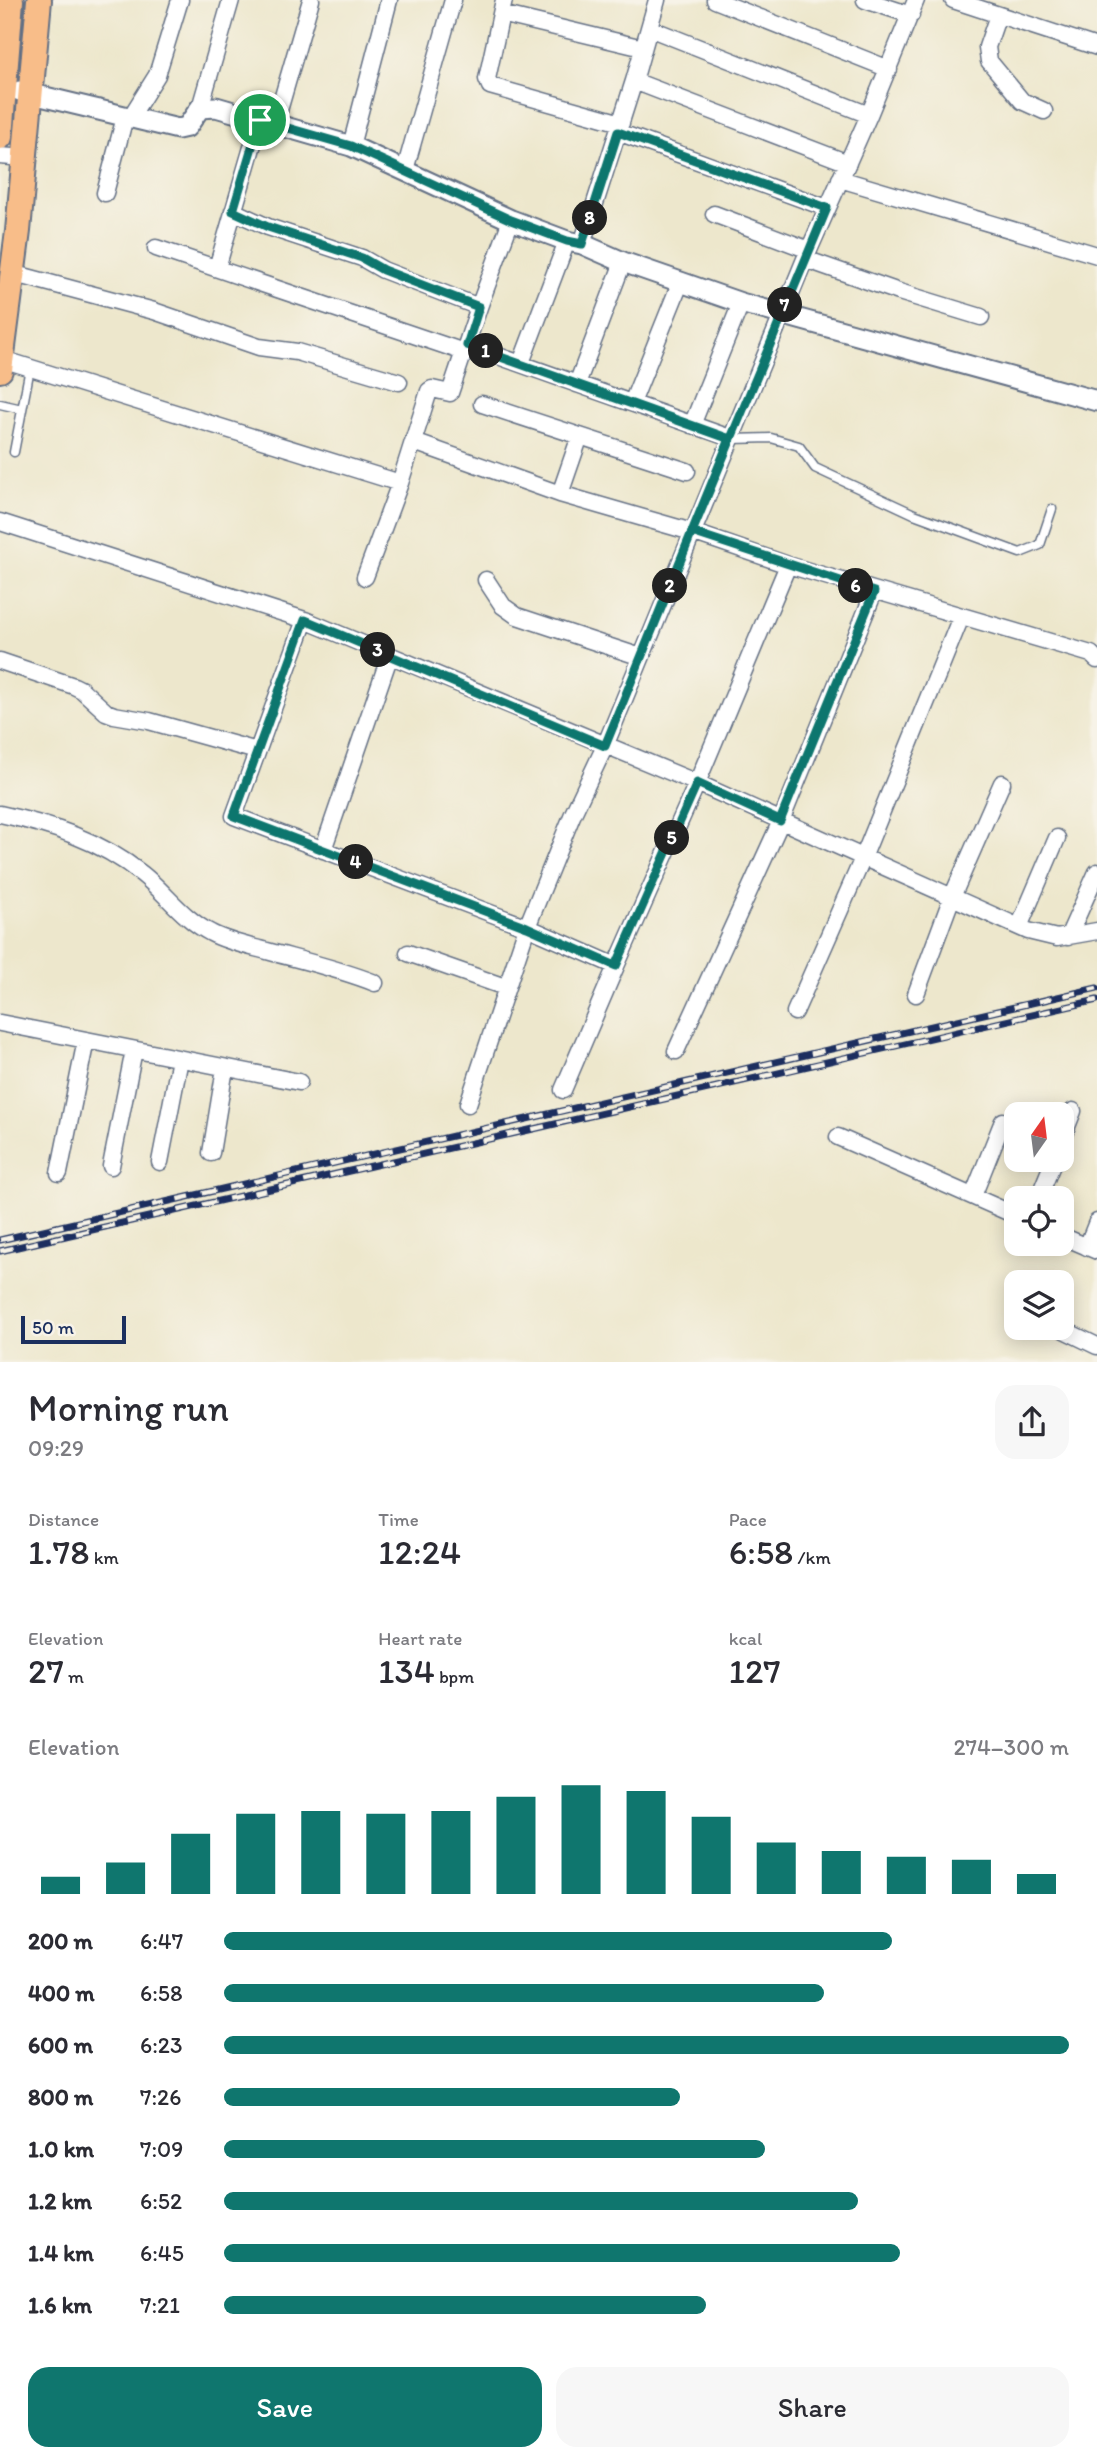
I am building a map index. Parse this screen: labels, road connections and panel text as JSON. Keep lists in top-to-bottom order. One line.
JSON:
{"scale_bar":"50 m","north":"top","page":{"pins":["8","7","1","2","6","3","5","4"],"scale":"50 m","heading":["Morning run","09:29"],"stats":[["Distance","1.78 km"],["Time","12:24"],["Pace","6:58 /km"],["Elevation","27 m"],["Heart rate","134 bpm"],["kcal","127"]],"chart":["Elevation","274–300 m"],"list":[{"name":"200 m","note":"6:47"},{"name":"400 m","note":"6:58"},{"name":"600 m","note":"6:23"},{"name":"800 m","note":"7:26"},{"name":"1.0 km","note":"7:09"},{"name":"1.2 km","note":"6:52"},{"name":"1.4 km","note":"6:45"},{"name":"1.6 km","note":"7:21"}],"buttons":["Save","Share"]}}
